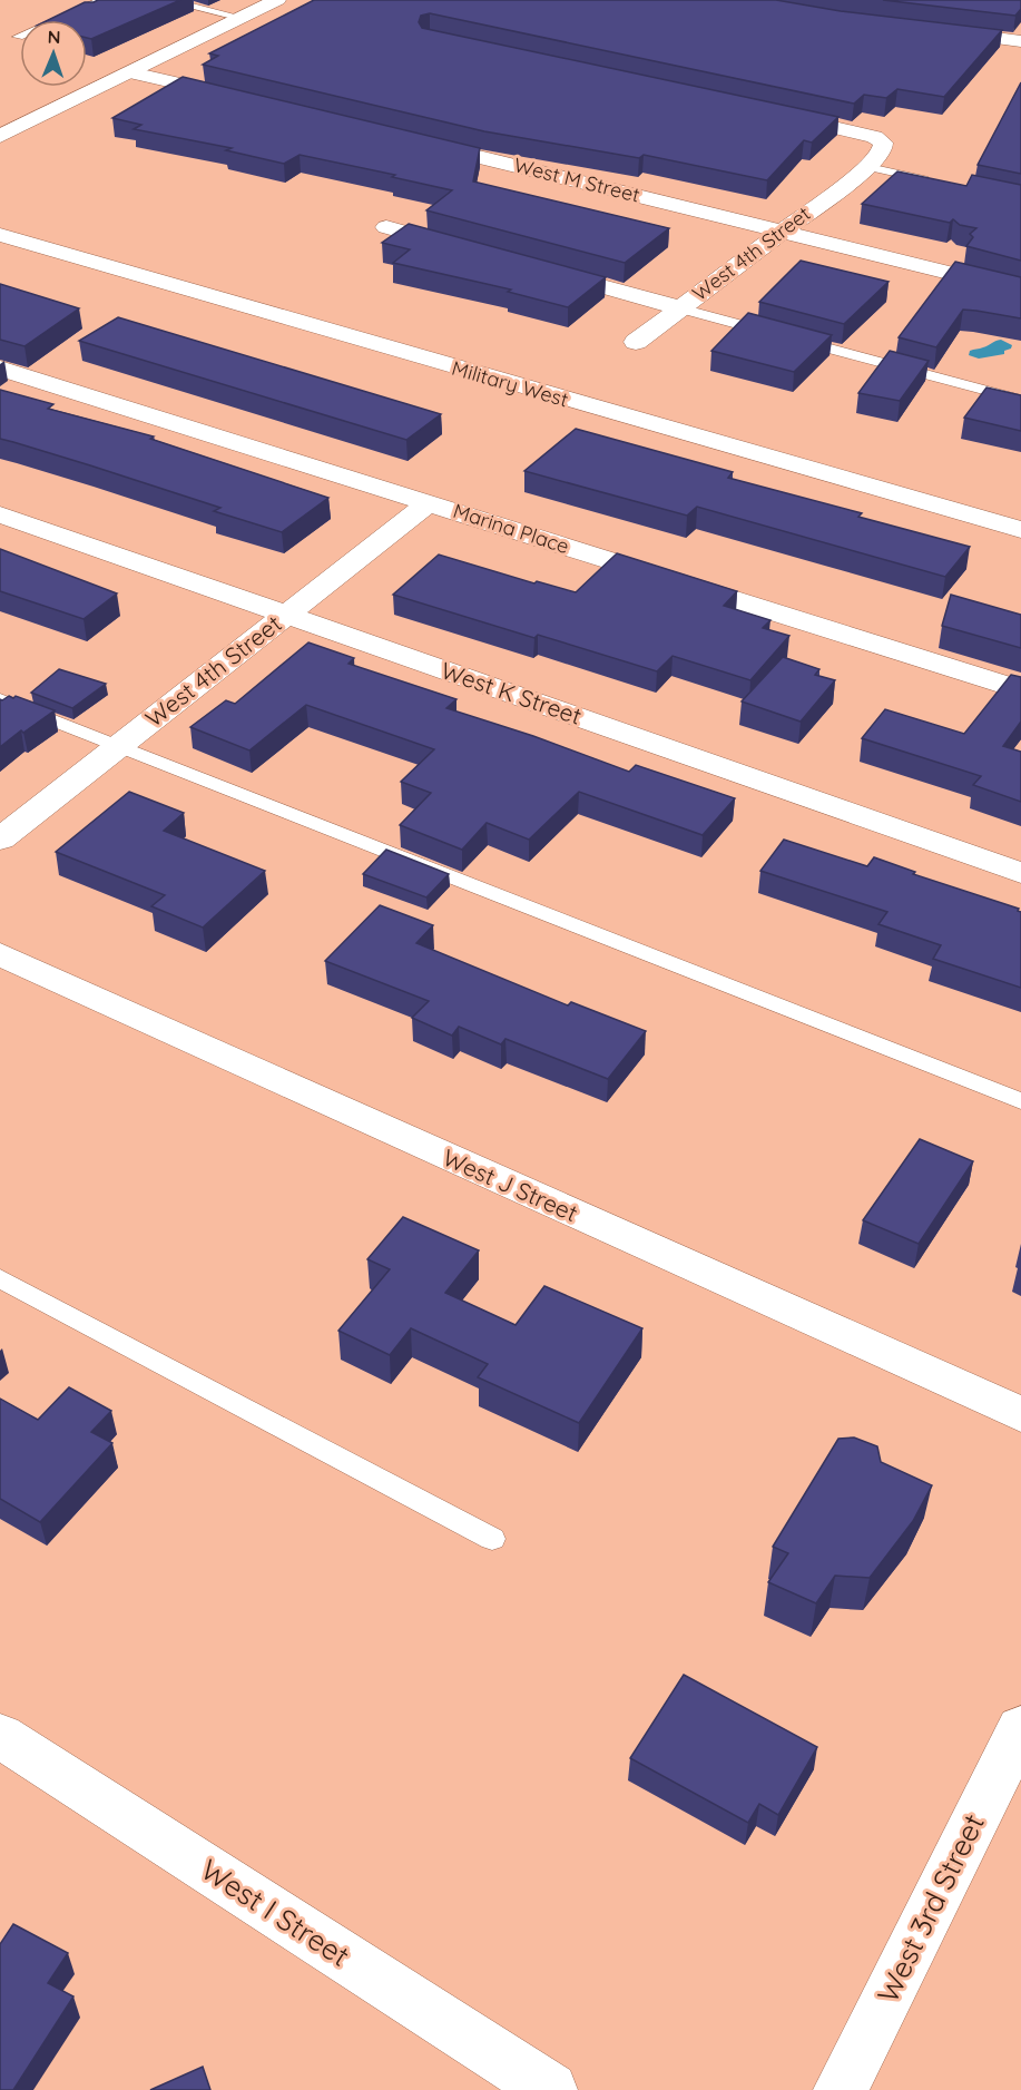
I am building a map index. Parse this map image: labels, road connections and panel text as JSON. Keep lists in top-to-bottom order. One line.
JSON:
{"streets":{"street":["West M Street","West 4th Street","Military West","Marina Place","West K Street","West J Street","West 3rd Street","West I Street"]},"crossings":[["West M Street","West 4th Street"],["West 4th Street","Marina Place"],["West 4th Street","West K Street"]],"north":"top"}
